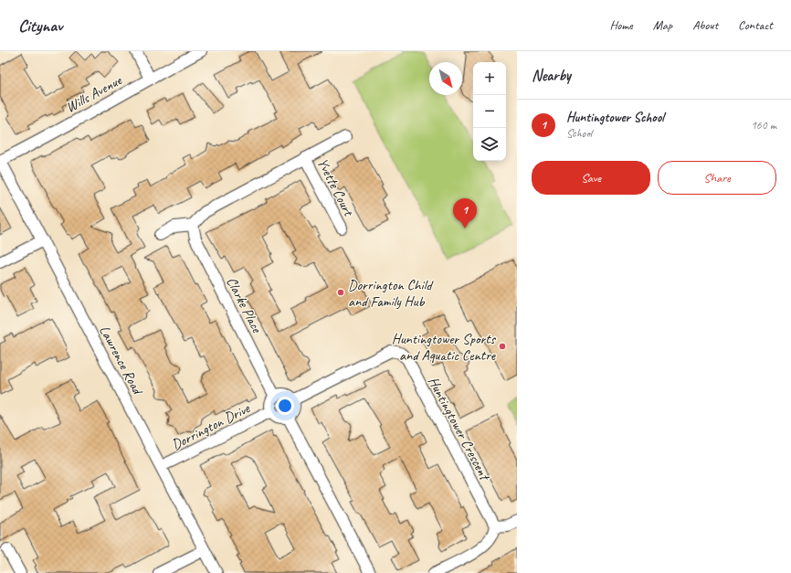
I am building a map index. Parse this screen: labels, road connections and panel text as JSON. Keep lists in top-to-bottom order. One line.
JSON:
{"streets":{"street":["Wills Avenue","Yvette Court","Clarke Place","Lawrence Road","Dorrington Drive","Huntingtower Crescent"]},"crossings":[["Wills Avenue","Lawrence Road"],["Clarke Place","Dorrington Drive"],["Clarke Place","Huntingtower Crescent"],["Lawrence Road","Dorrington Drive"],["Dorrington Drive","Huntingtower Crescent"]],"places":["Dorrington Child and Family Hub","Huntingtower Sports and Aquatic Centre"],"north":"bottom right","page":{"header":"Citynav","nav":["Home","Map","About","Contact"],"heading":"Nearby","map_buttons":["+","−"],"list":[{"mark":"1","name":"Huntingtower School","note":"School","value":"160 m"}],"buttons":["Save","Share"],"pins":"1"}}
